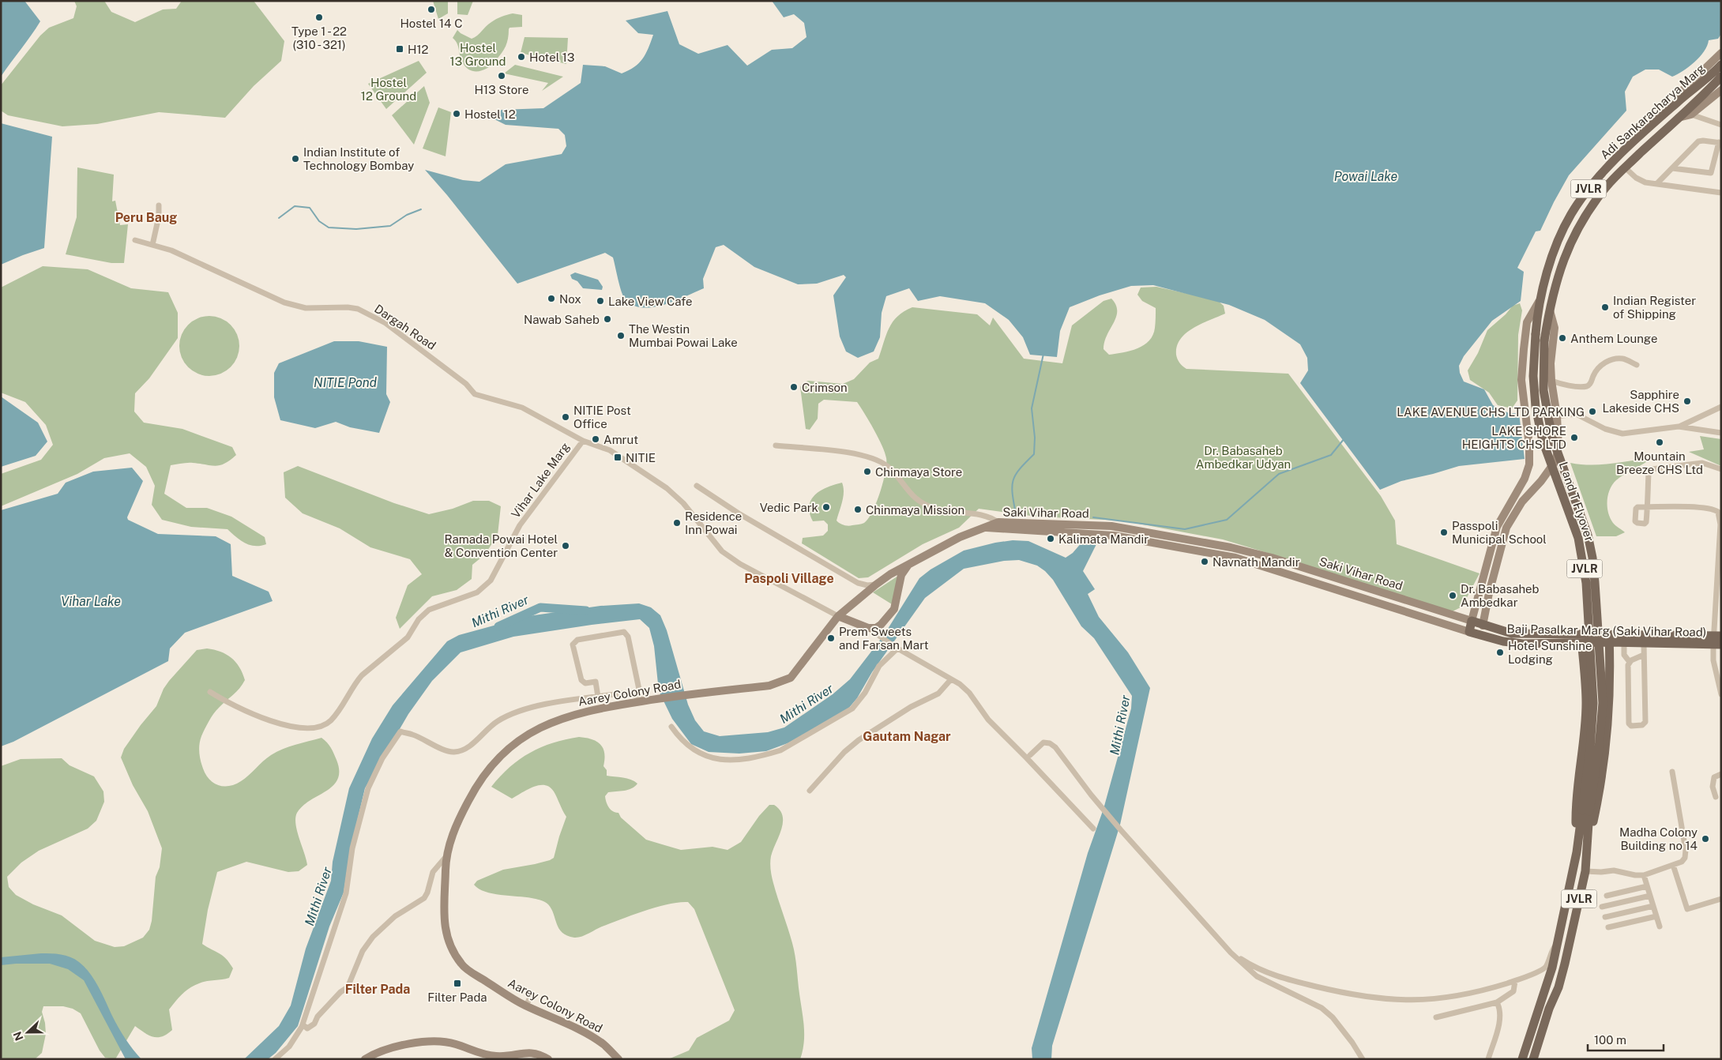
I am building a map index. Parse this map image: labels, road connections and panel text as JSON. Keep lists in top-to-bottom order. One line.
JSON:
{"streets":{"main road":["Adi Sankaracharya Marg","JVLR","L and T Flyover","Saki Vihar Road","Baji Pasalkar Marg (Saki Vihar Road)","Aarey Colony Road"],"street":["Dargah Road","Vihar Lake Marg"]},"crossings":[["Adi Sankaracharya Marg","L and T Flyover"],["JVLR","L and T Flyover"],["Dargah Road","Vihar Lake Marg"],["Saki Vihar Road","Baji Pasalkar Marg (Saki Vihar Road)"],["Saki Vihar Road","Aarey Colony Road"]],"districts":["Peru Baug","Paspoli Village","Gautam Nagar","Filter Pada"],"water":["Powai Lake","NITIE Pond","Vihar Lake","Mithi River"],"parks":["Hostel 13 Ground","Hostel 12 Ground","Dr. Babasaheb Ambedkar Udyan"],"places":{"other":["Hostel 14 C","Type 1 - 22 (310 - 321)","Hotel 13","H13 Store","Hostel 12","Indian Institute of Technology Bombay","Nox","Lake View Cafe","Indian Register of Shipping","Nawab Saheb","The Westin Mumbai Powai Lake","Anthem Lounge","Crimson","Sapphire Lakeside CHS","LAKE AVENUE CHS LTD PARKING","NITIE Post Office","LAKE SHORE HEIGHTS CHS LTD","Amrut","Mountain Breeze CHS Ltd","Chinmaya Store","Vedic Park","Chinmaya Mission","Residence Inn Powai","Passpoli Municipal School","Kalimata Mandir","Ramada Powai Hotel & Convention Center","Navnath Mandir","Dr. Babasaheb Ambedkar","Prem Sweets and Farsan Mart","Hotel Sunshine Lodging","Madha Colony Building no 14"],"transit":["H12","NITIE","Filter Pada"]},"scale_bar":"100 m","north":"left"}
